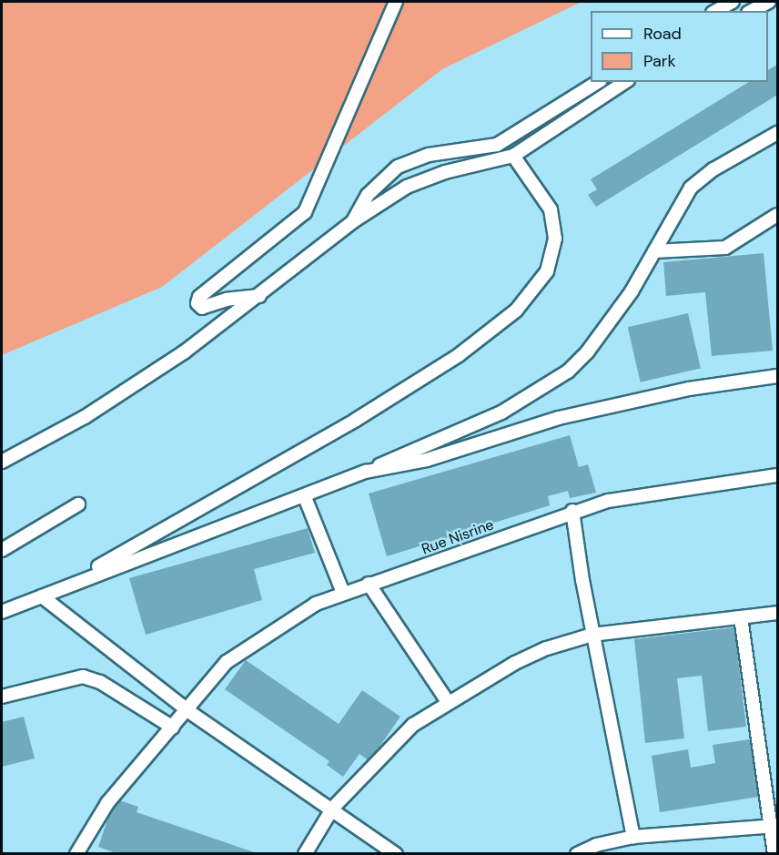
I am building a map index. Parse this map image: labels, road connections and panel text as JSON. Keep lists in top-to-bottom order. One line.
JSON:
{"streets":{"street":["Rue Nisrine"]},"legend":["Road","Park"]}
